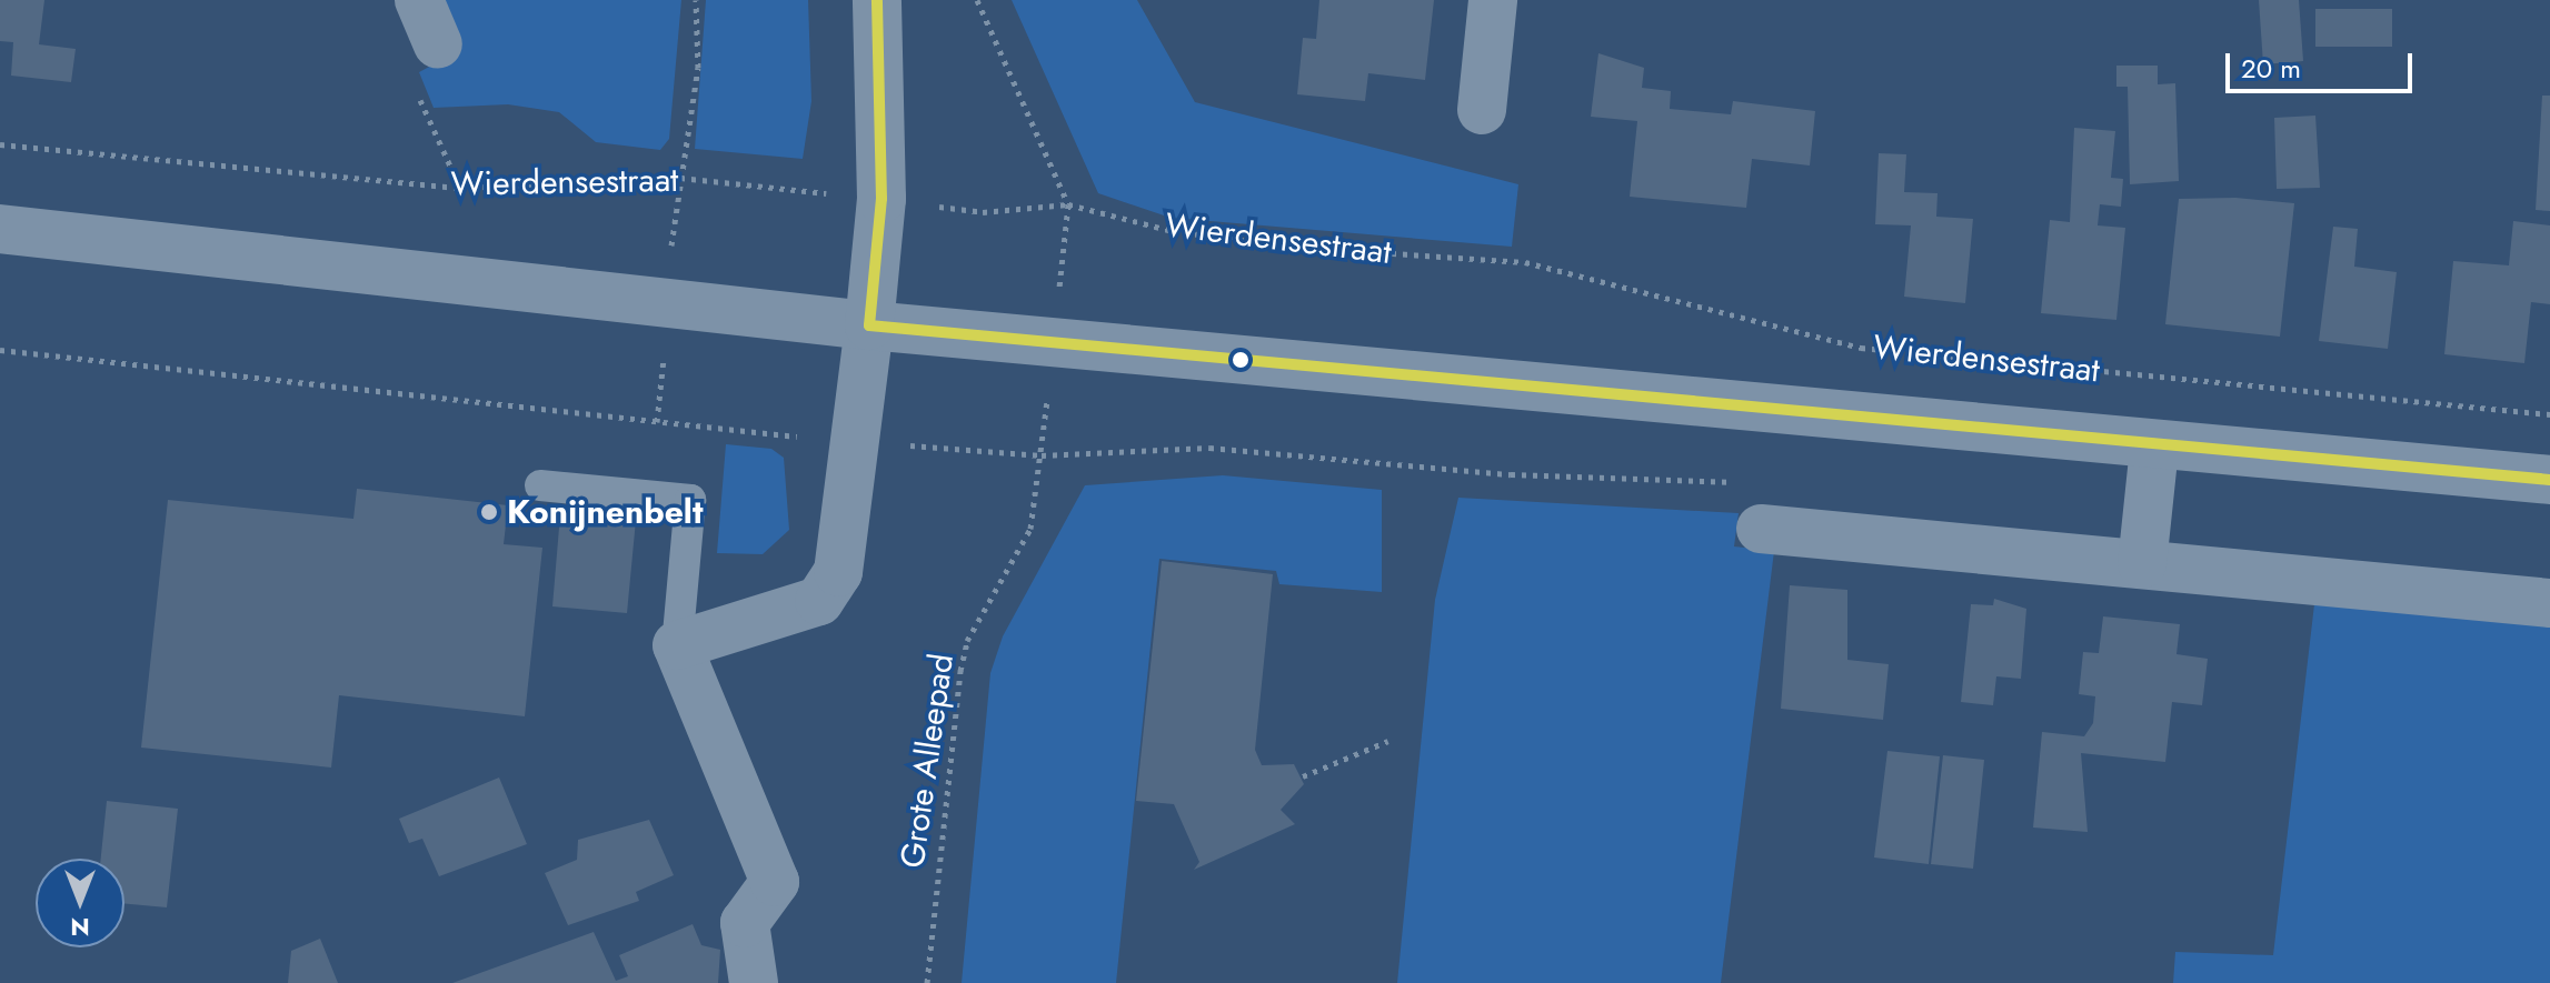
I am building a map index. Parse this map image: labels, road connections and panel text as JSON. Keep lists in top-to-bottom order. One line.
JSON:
{"streets":{"path":["Wierdensestraat","Grote Alleepad"]},"places":["Konijnenbelt"],"scale_bar":"20 m","north":"bottom"}
